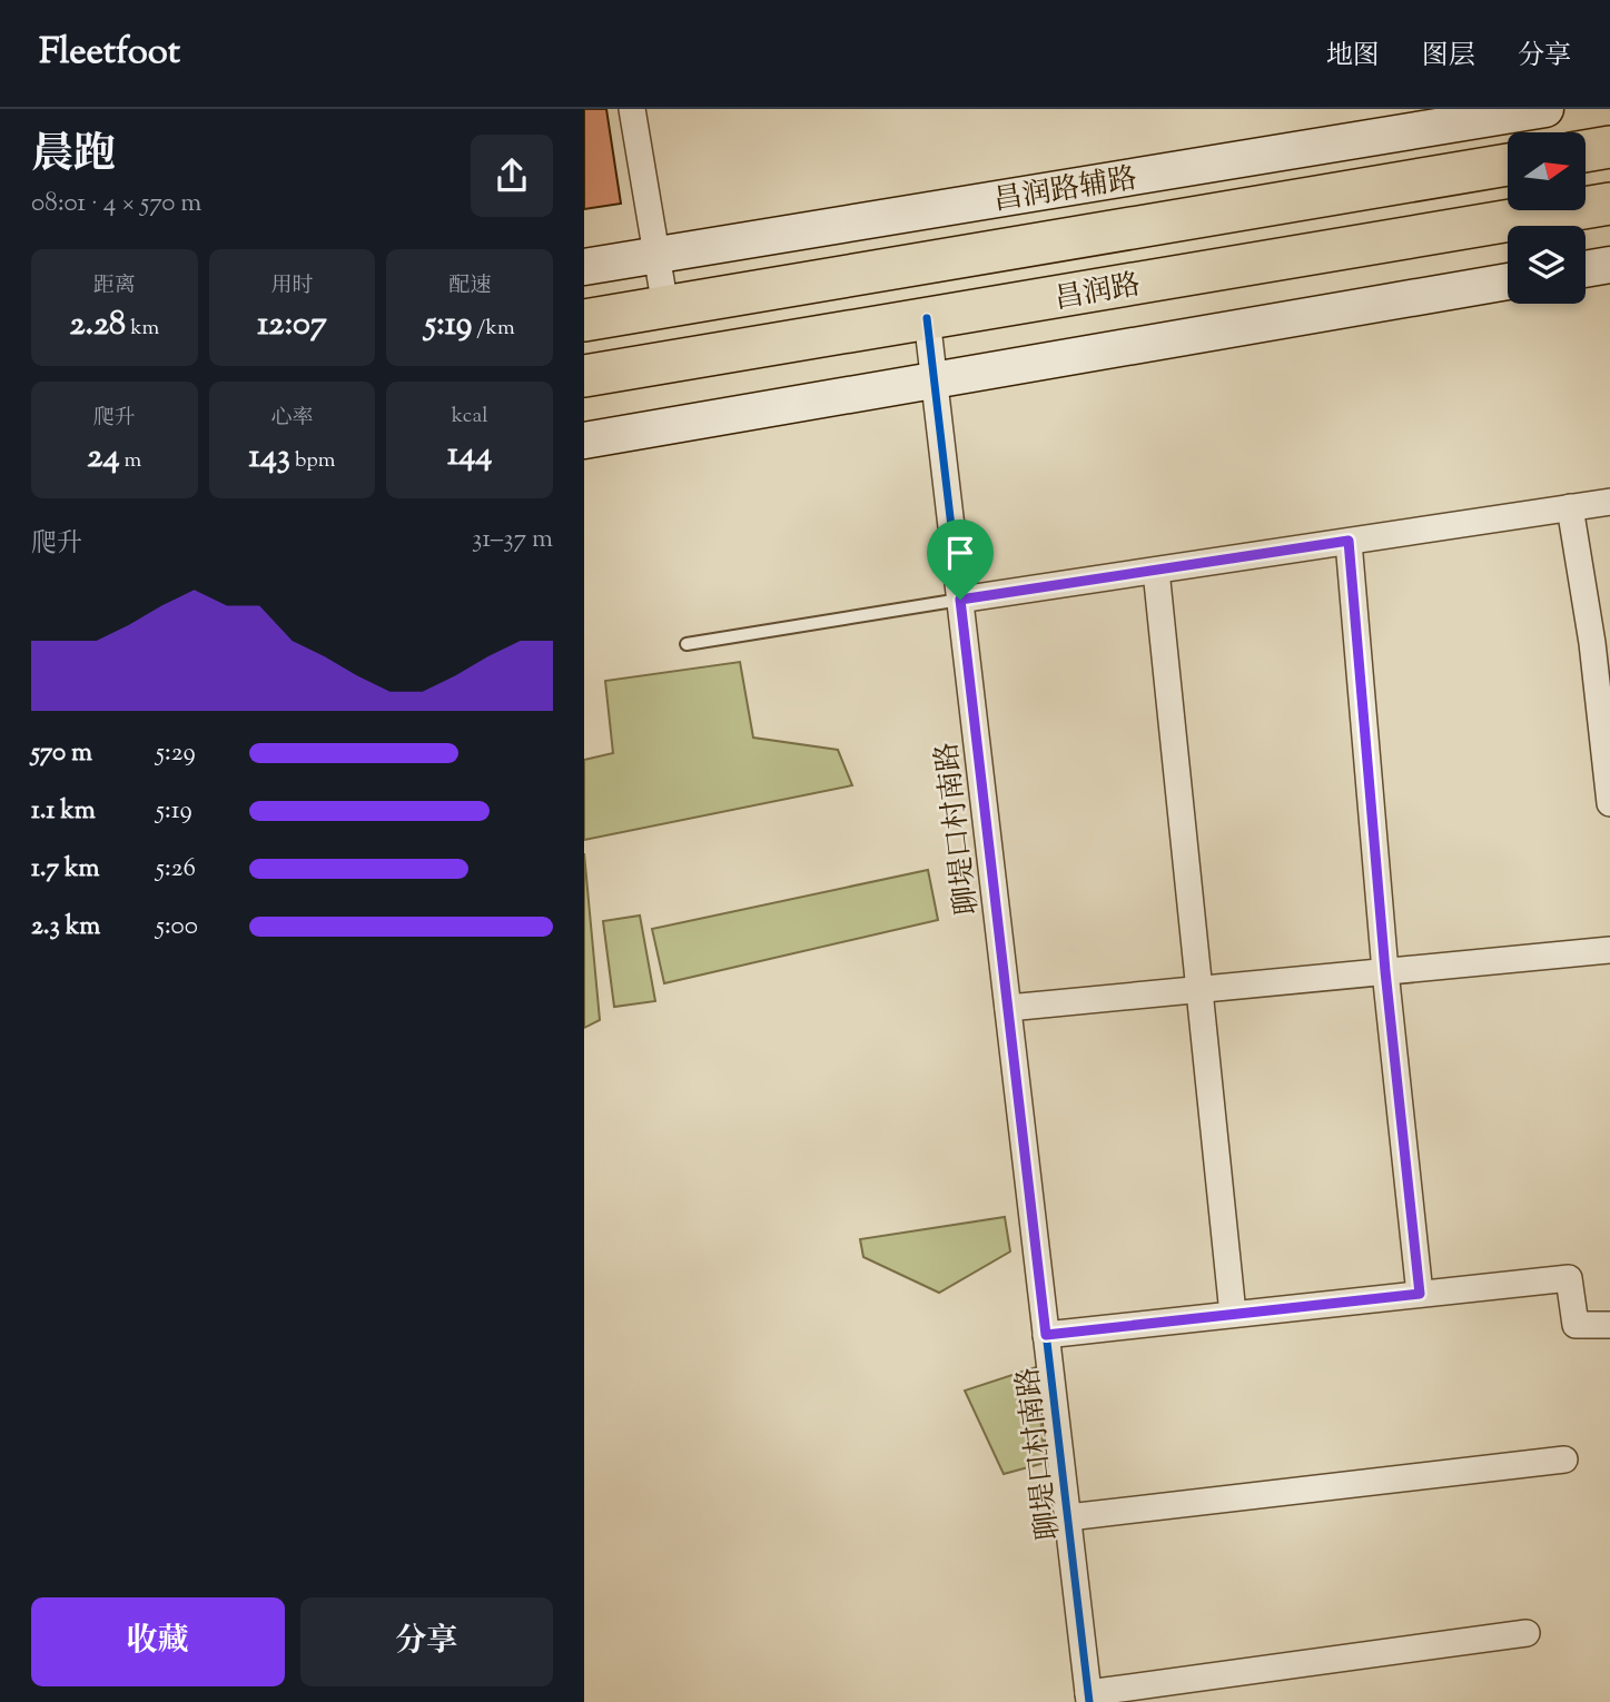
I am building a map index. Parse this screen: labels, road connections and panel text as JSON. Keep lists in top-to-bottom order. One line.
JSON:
{"streets":{"main road":["昌润路辅路","昌润路"],"street":["聊堤口村南路"]},"crossings":[["昌润路","聊堤口村南路"]],"north":"right","page":{"header":"Fleetfoot","nav":["地图","图层","分享"],"heading":["晨跑","08:01 · 4 × 570 m"],"stats":[["距离","2.28 km"],["用时","12:07"],["配速","5:19 /km"],["爬升","24 m"],["心率","143 bpm"],["kcal","144"]],"chart":["爬升","31–37 m"],"list":[{"name":"570 m","note":"5:29"},{"name":"1.1 km","note":"5:19"},{"name":"1.7 km","note":"5:26"},{"name":"2.3 km","note":"5:00"}],"buttons":["收藏","分享"]}}
